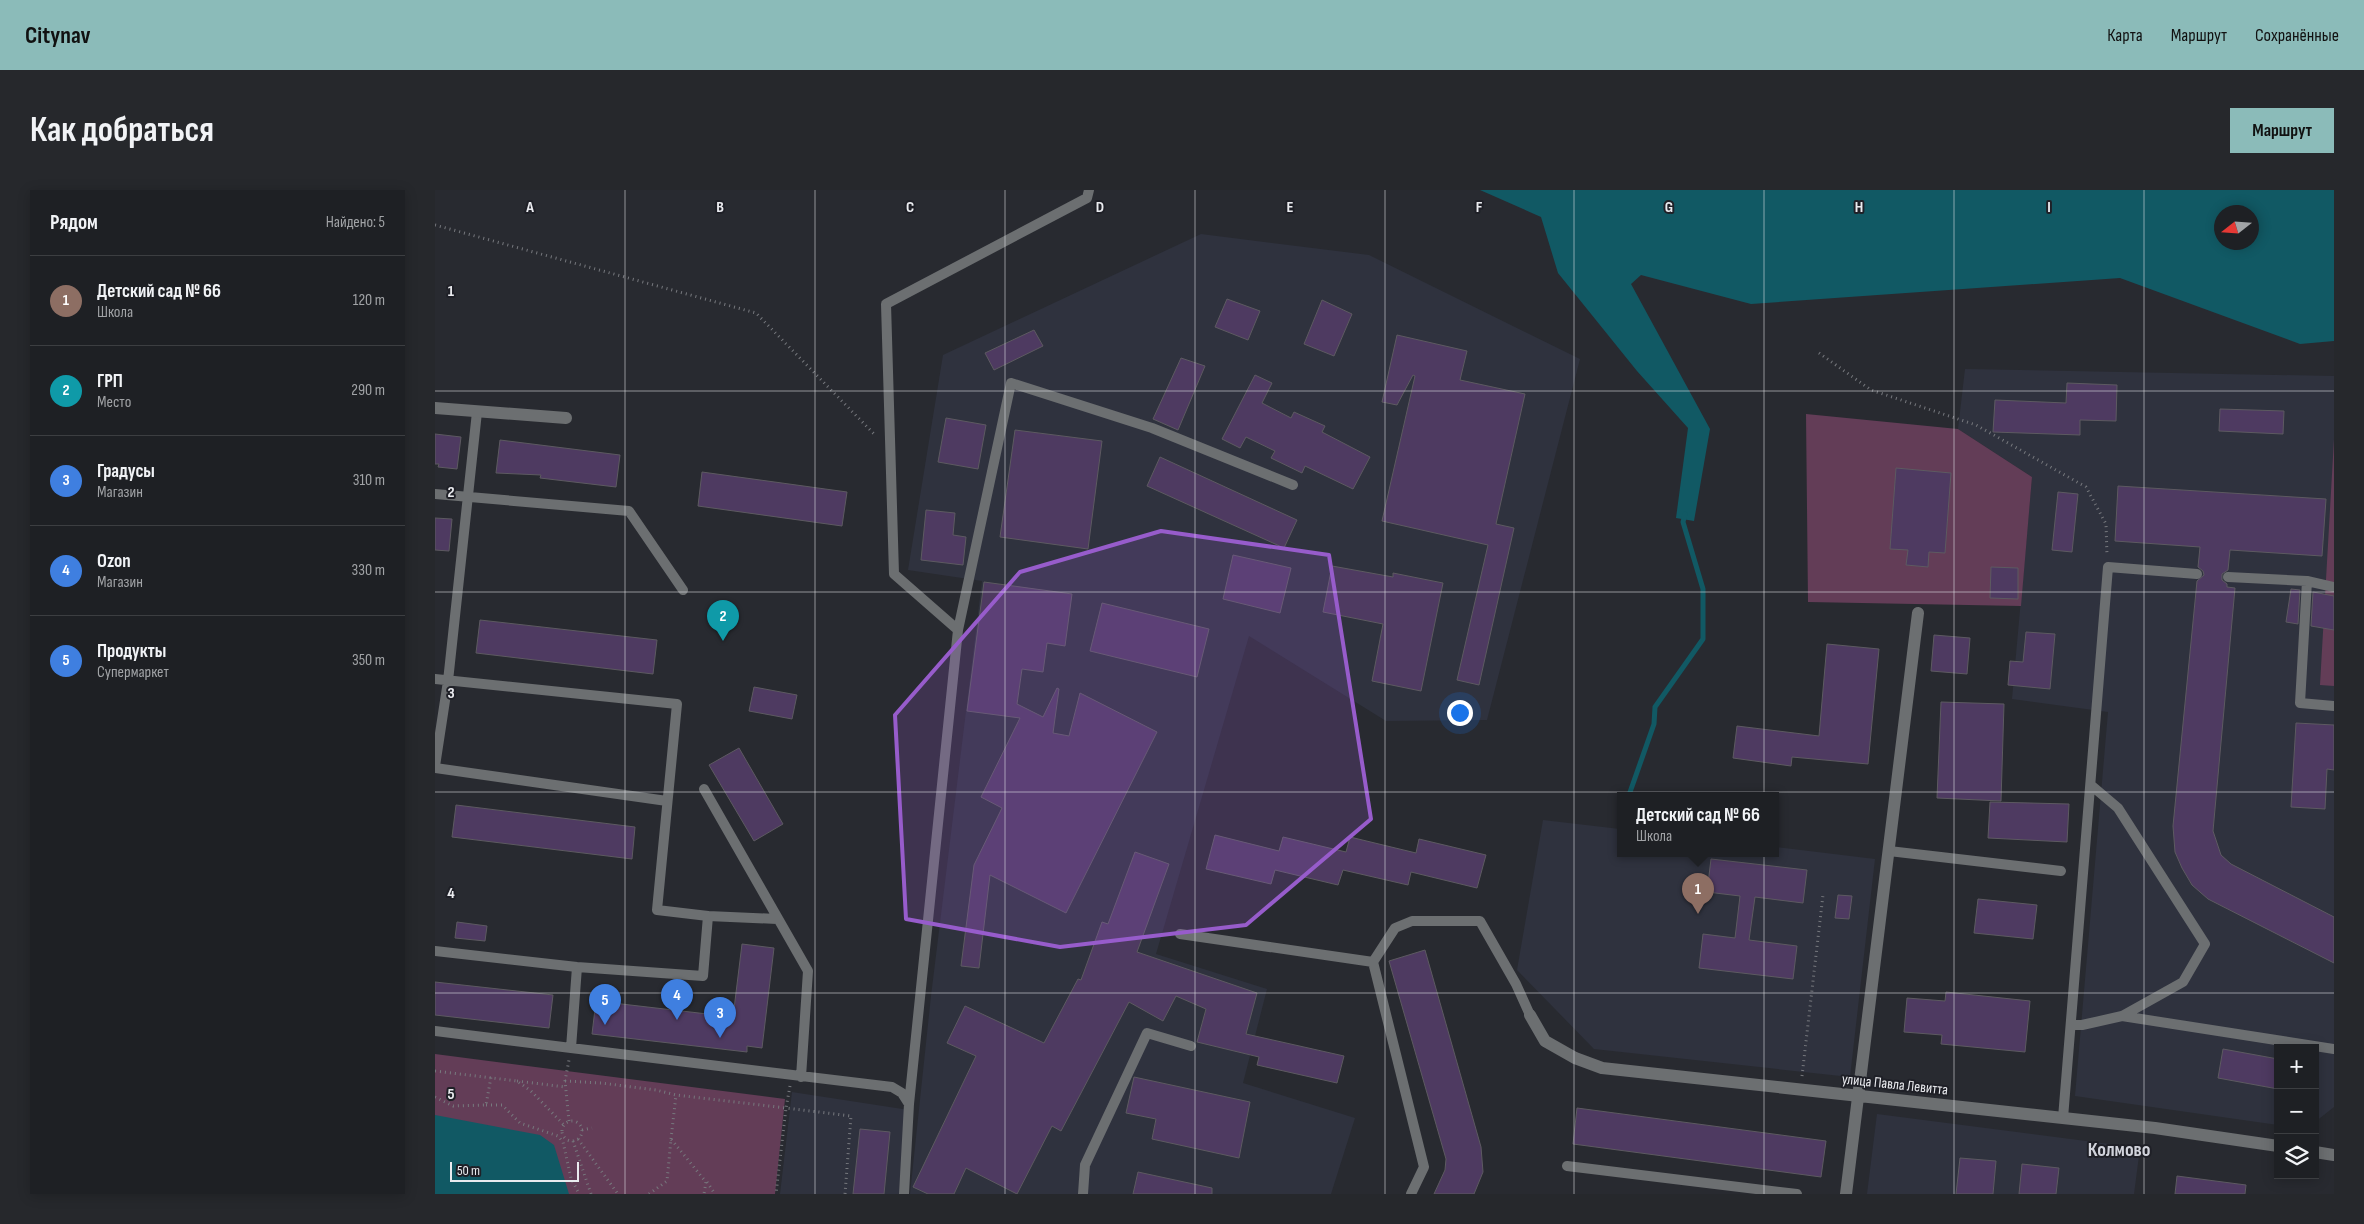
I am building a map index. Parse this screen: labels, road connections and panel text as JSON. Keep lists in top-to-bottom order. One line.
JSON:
{"streets":{"street":["улица Павла Левитта"]},"districts":["Колмово"],"scale_bar":"50 m","north":"left","page":{"header":"Citynav","nav":["Карта","Маршрут","Сохранённые"],"buttons":"Маршрут","title":"Как добраться","heading":["Рядом","Найдено: 5"],"list":[{"mark":"1","name":"Детский сад № 66","note":"Школа","value":"120 m"},{"mark":"2","name":"ГРП","note":"Место","value":"290 m"},{"mark":"3","name":"Градусы","note":"Магазин","value":"310 m"},{"mark":"4","name":"Ozon","note":"Магазин","value":"330 m"},{"mark":"5","name":"Продукты","note":"Супермаркет","value":"350 m"}],"pins":["2","1","4","5","3"],"popup":["Детский сад № 66","Школа"],"map_buttons":["+","−"],"scale":"50 m"},"grid":{"columns":["A","B","C","D","E","F","G","H","I"],"rows":["1","2","3","4","5"]}}
